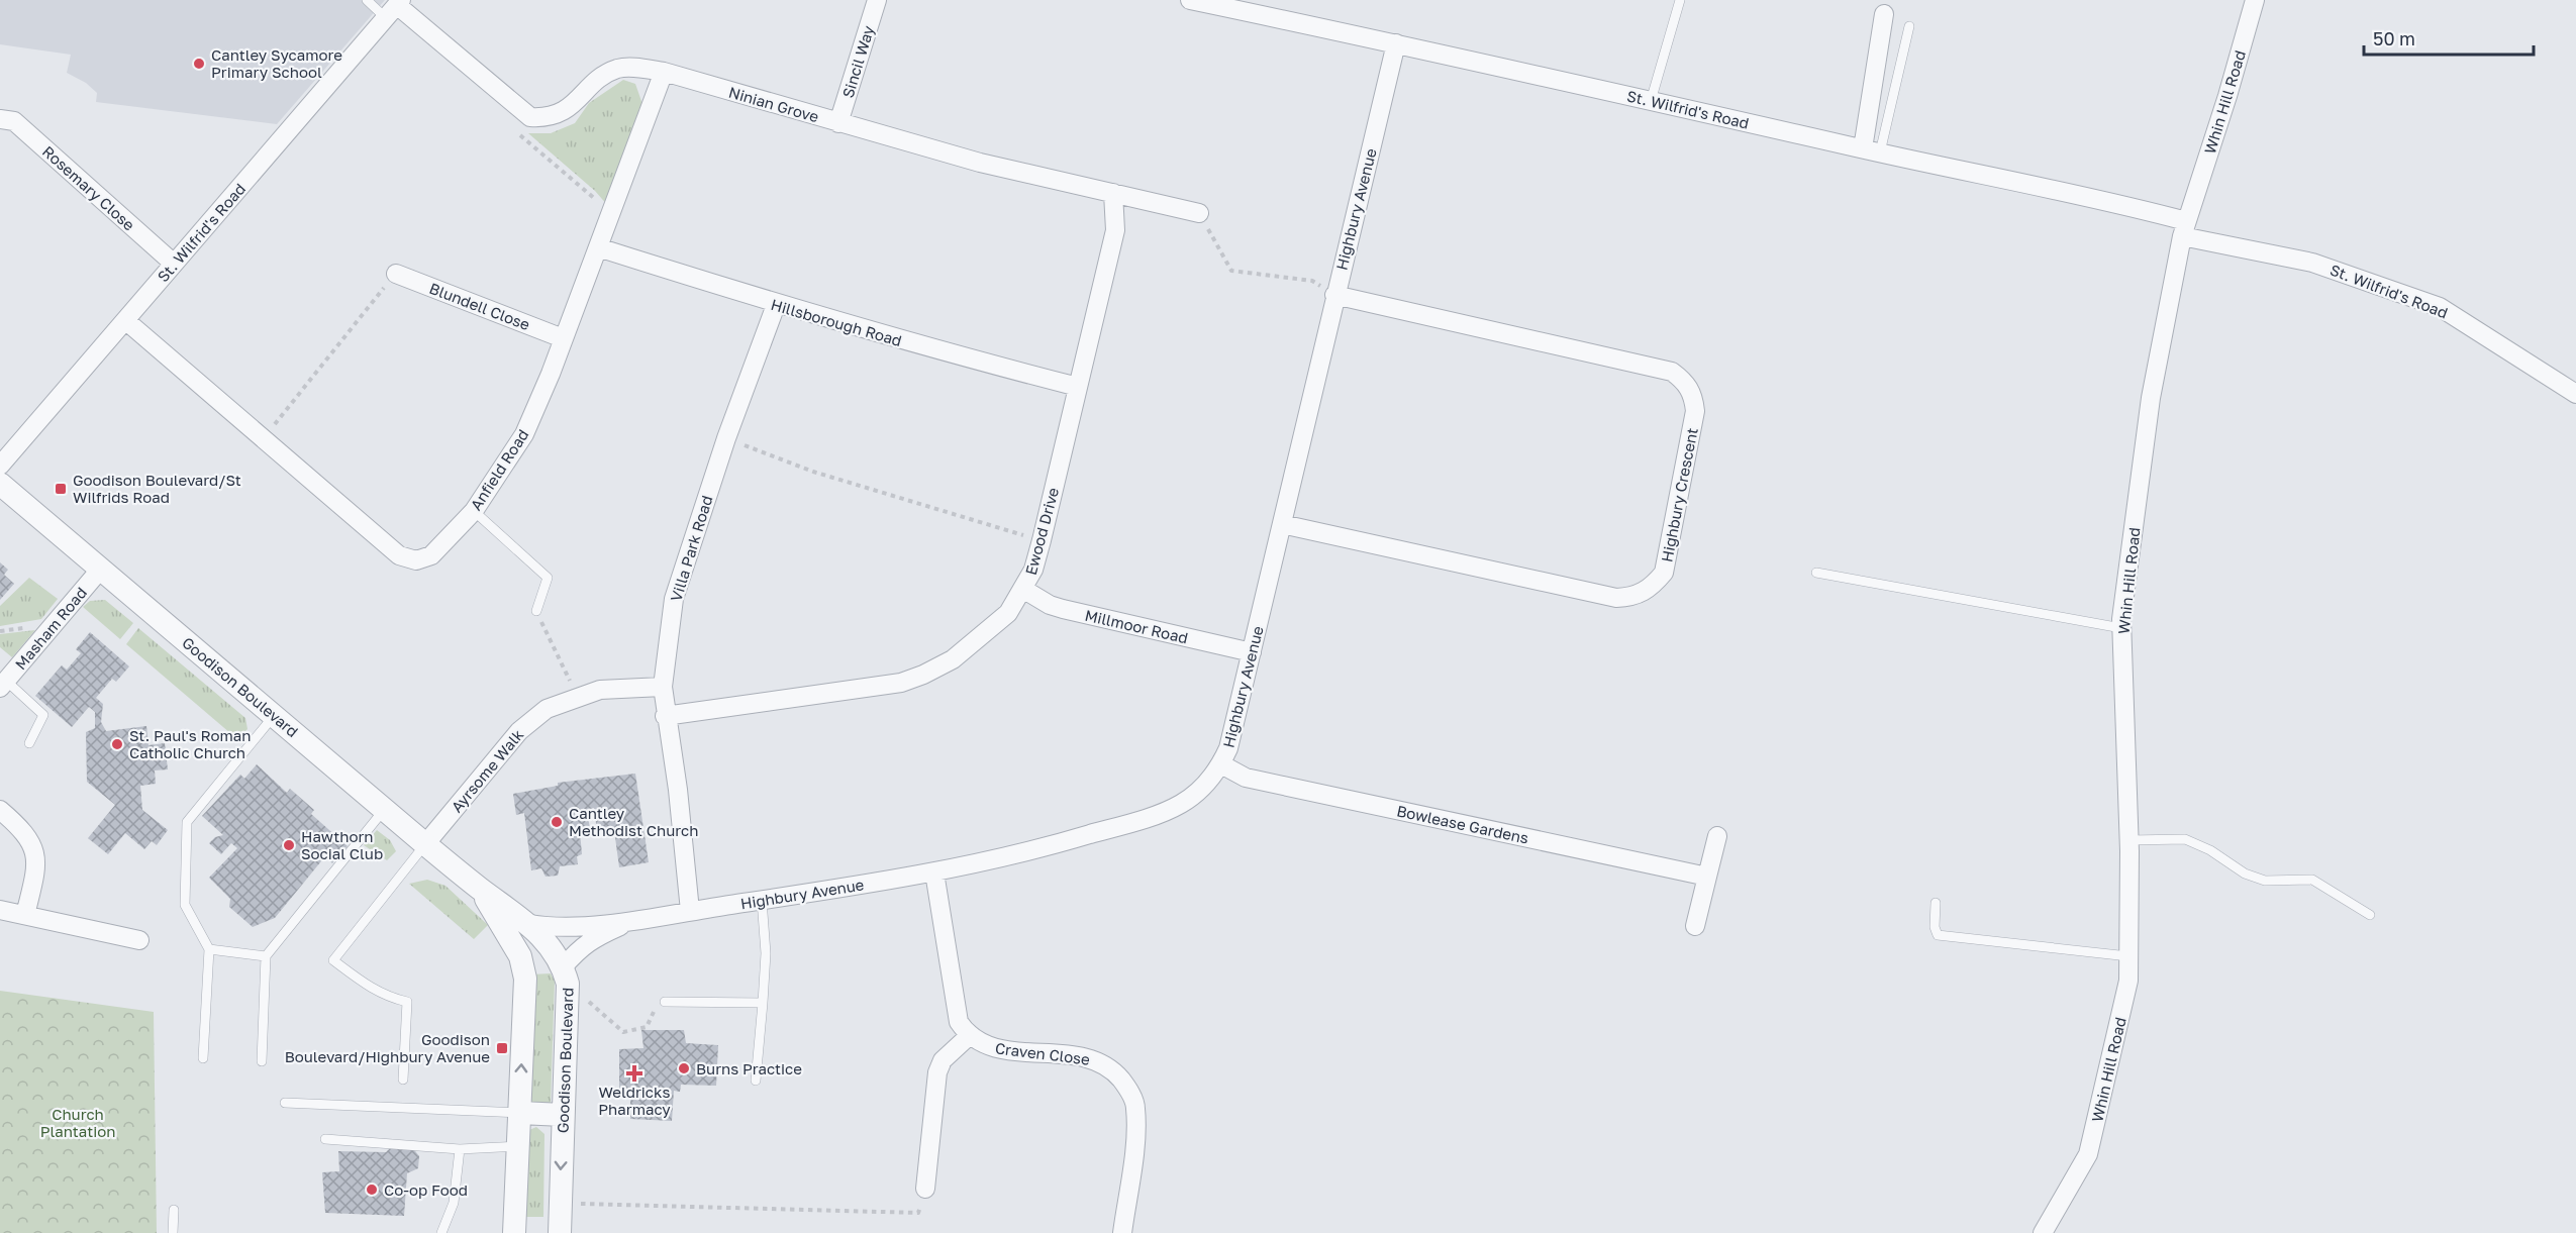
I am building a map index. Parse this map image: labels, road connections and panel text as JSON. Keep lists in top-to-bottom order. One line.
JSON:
{"streets":{"street":["Sincil Way","Whin Hill Road","Ninian Grove","St. Wilfrid's Road","Rosemary Close","Highbury Avenue","Blundell Close","Hillsborough Road","Anfield Road","Highbury Crescent","Ewood Drive","Villa Park Road","Millmoor Road","Masham Road","Goodison Boulevard","Ayrsome Walk","Bowlease Gardens","Craven Close"]},"crossings":[["Sincil Way","Ninian Grove"],["Whin Hill Road","St. Wilfrid's Road"],["Ninian Grove","Anfield Road"],["Ninian Grove","Ewood Drive"],["St. Wilfrid's Road","Rosemary Close"],["St. Wilfrid's Road","Highbury Avenue"],["St. Wilfrid's Road","Anfield Road"],["Highbury Avenue","Highbury Crescent"],["Highbury Avenue","Villa Park Road"],["Highbury Avenue","Millmoor Road"],["Highbury Avenue","Bowlease Gardens"],["Blundell Close","Anfield Road"],["Hillsborough Road","Anfield Road"],["Hillsborough Road","Ewood Drive"],["Hillsborough Road","Villa Park Road"],["Ewood Drive","Villa Park Road"],["Ewood Drive","Millmoor Road"],["Villa Park Road","Ayrsome Walk"],["Masham Road","Goodison Boulevard"],["Goodison Boulevard","Ayrsome Walk"]],"parks":["Church Plantation"],"places":{"other":["Cantley Sycamore Primary School","St. Paul's Roman Catholic Church","Cantley Methodist Church","Hawthorn Social Club","Burns Practice","Co-op Food"],"transit":["Goodison Boulevard/St Wilfrids Road","Goodison Boulevard/Highbury Avenue"],"health":["Weldricks Pharmacy"]},"scale_bar":"50 m"}
